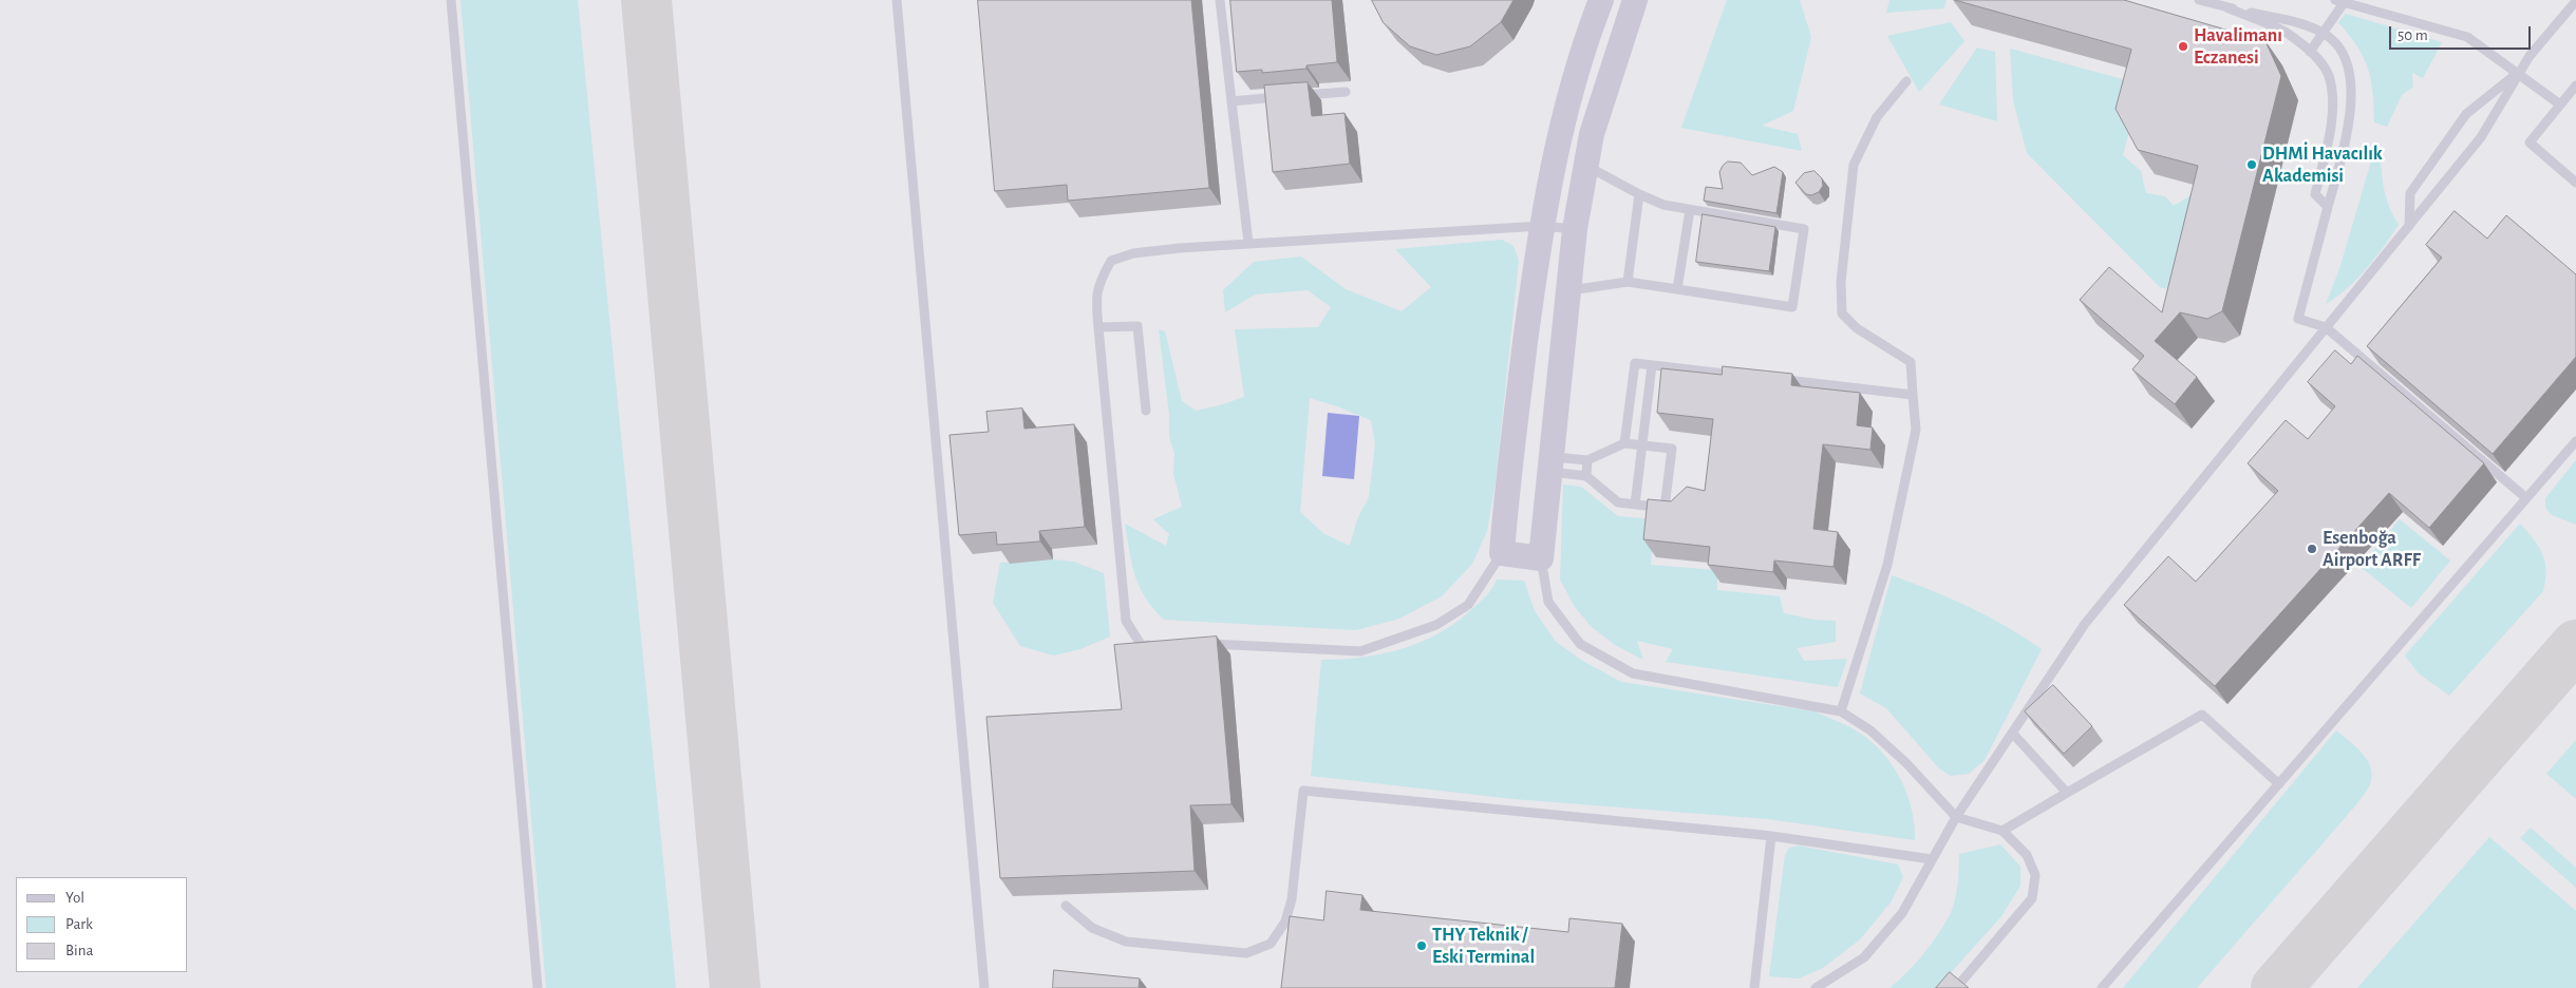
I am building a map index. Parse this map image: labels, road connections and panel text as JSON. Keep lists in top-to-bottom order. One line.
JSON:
{"places":["Havalimanı Eczanesi","DHMİ Havacılık Akademisi","Esenboğa Airport ARFF","THY Teknik / Eski Terminal"],"legend":["Yol","Park","Bina"],"scale_bar":"50 m"}
